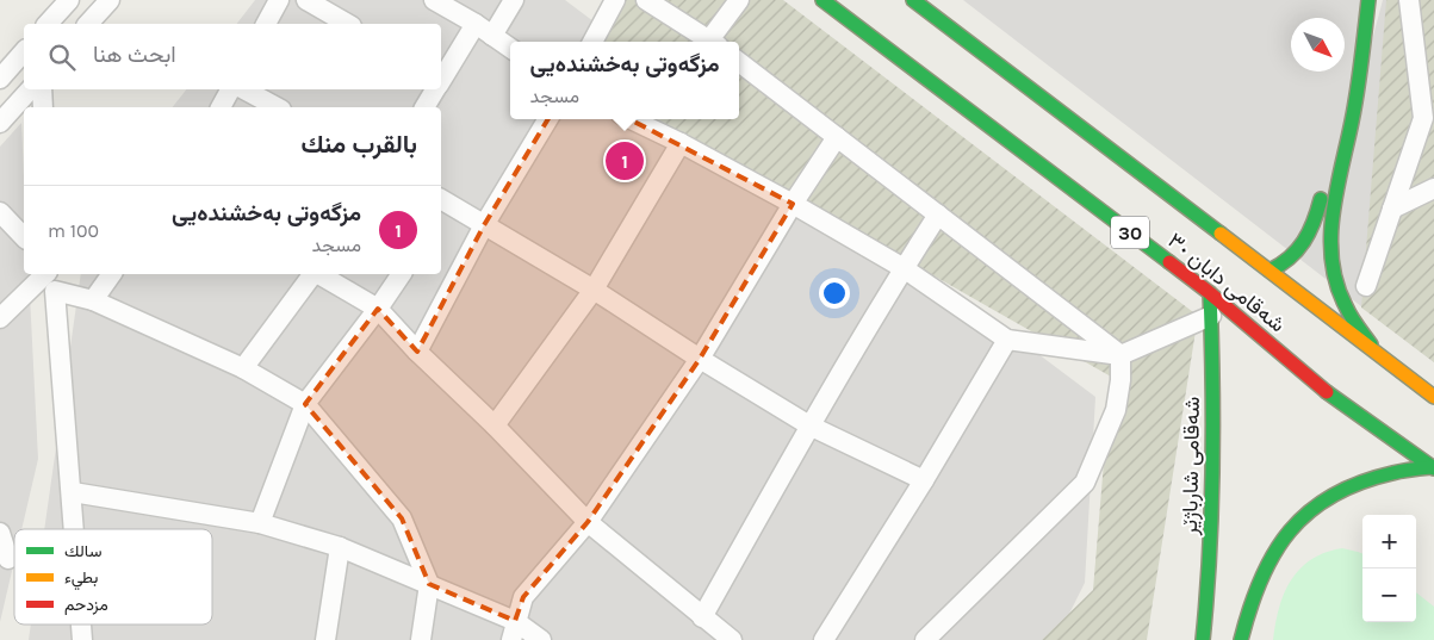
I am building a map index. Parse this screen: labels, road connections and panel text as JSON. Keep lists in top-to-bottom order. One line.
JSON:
{"streets":{"main road":["30","شەقامی دابان ٣٠","شەقامی شارباژێر"]},"crossings":[["شەقامی دابان ٣٠","شەقامی شارباژێر"]],"legend":["سالك","بطيء","مزدحم"],"north":"bottom right","page":{"search":"ابحث هنا","popup":["مزگەوتی بەخشندەیی","مسجد"],"heading":"بالقرب منك","pins":"1","list":[{"mark":"1","name":"مزگەوتی بەخشندەیی","note":"مسجد","value":"100 m"}],"map_buttons":["+","−"]}}
